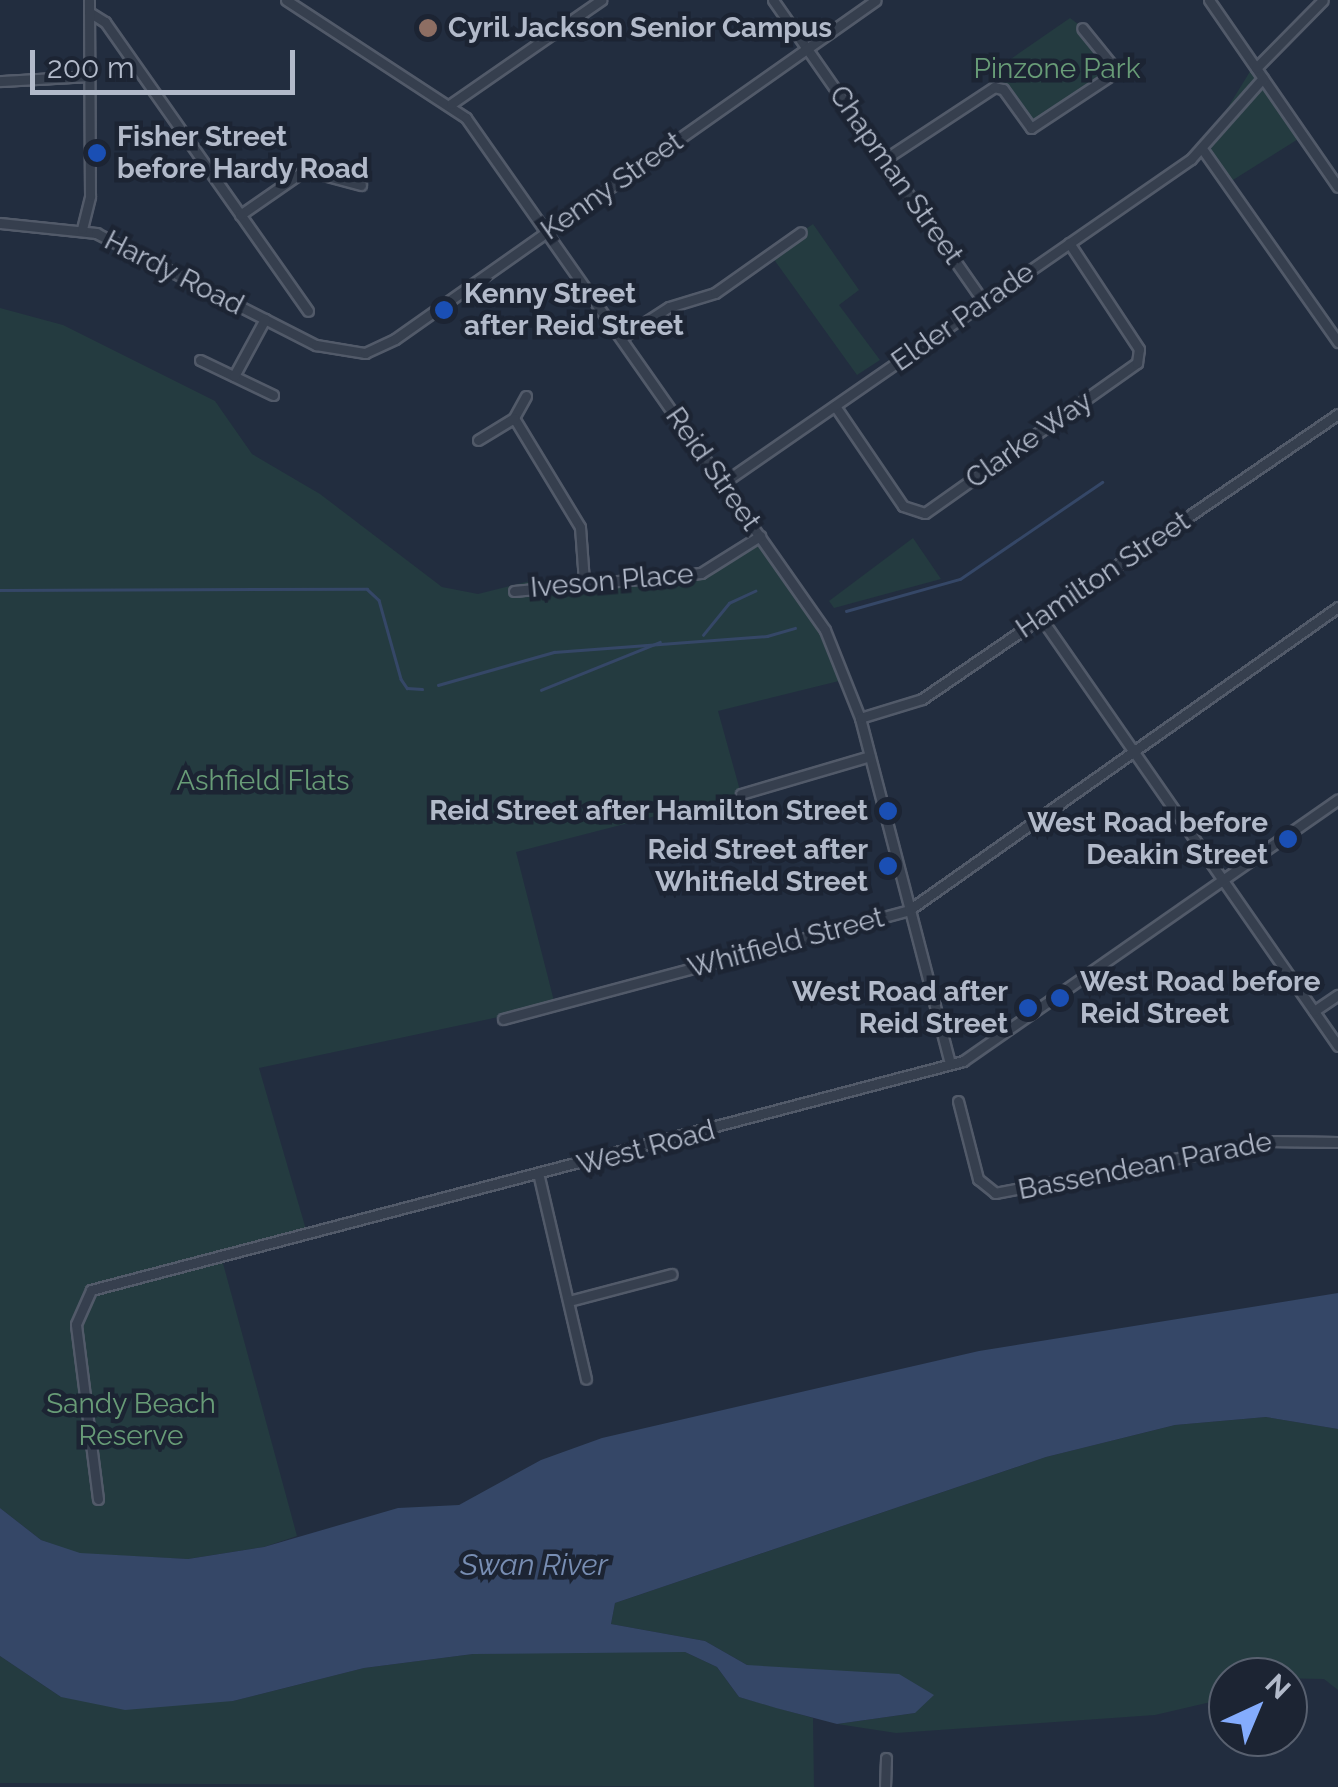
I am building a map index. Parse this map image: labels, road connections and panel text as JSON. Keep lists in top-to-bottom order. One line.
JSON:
{"streets":{"street":["Chapman Street","Kenny Street","Hardy Road","Elder Parade","Clarke Way","Reid Street","Hamilton Street","Iveson Place","Whitfield Street","West Road","Bassendean Parade"]},"crossings":[["Chapman Street","Kenny Street"],["Chapman Street","Elder Parade"],["Kenny Street","Hardy Road"],["Kenny Street","Reid Street"],["Elder Parade","Clarke Way"],["Elder Parade","Reid Street"],["Reid Street","Hamilton Street"],["Reid Street","Iveson Place"],["Reid Street","Whitfield Street"],["Reid Street","West Road"]],"water":["Swan River"],"parks":["Pinzone Park","Ashfield Flats","Sandy Beach Reserve"],"places":["Cyril Jackson Senior Campus","Fisher Street before Hardy Road","Kenny Street after Reid Street","Reid Street after Hamilton Street","West Road before Deakin Street","Reid Street after Whitfield Street","West Road before Reid Street","West Road after Reid Street"],"scale_bar":"200 m","north":"top right"}
